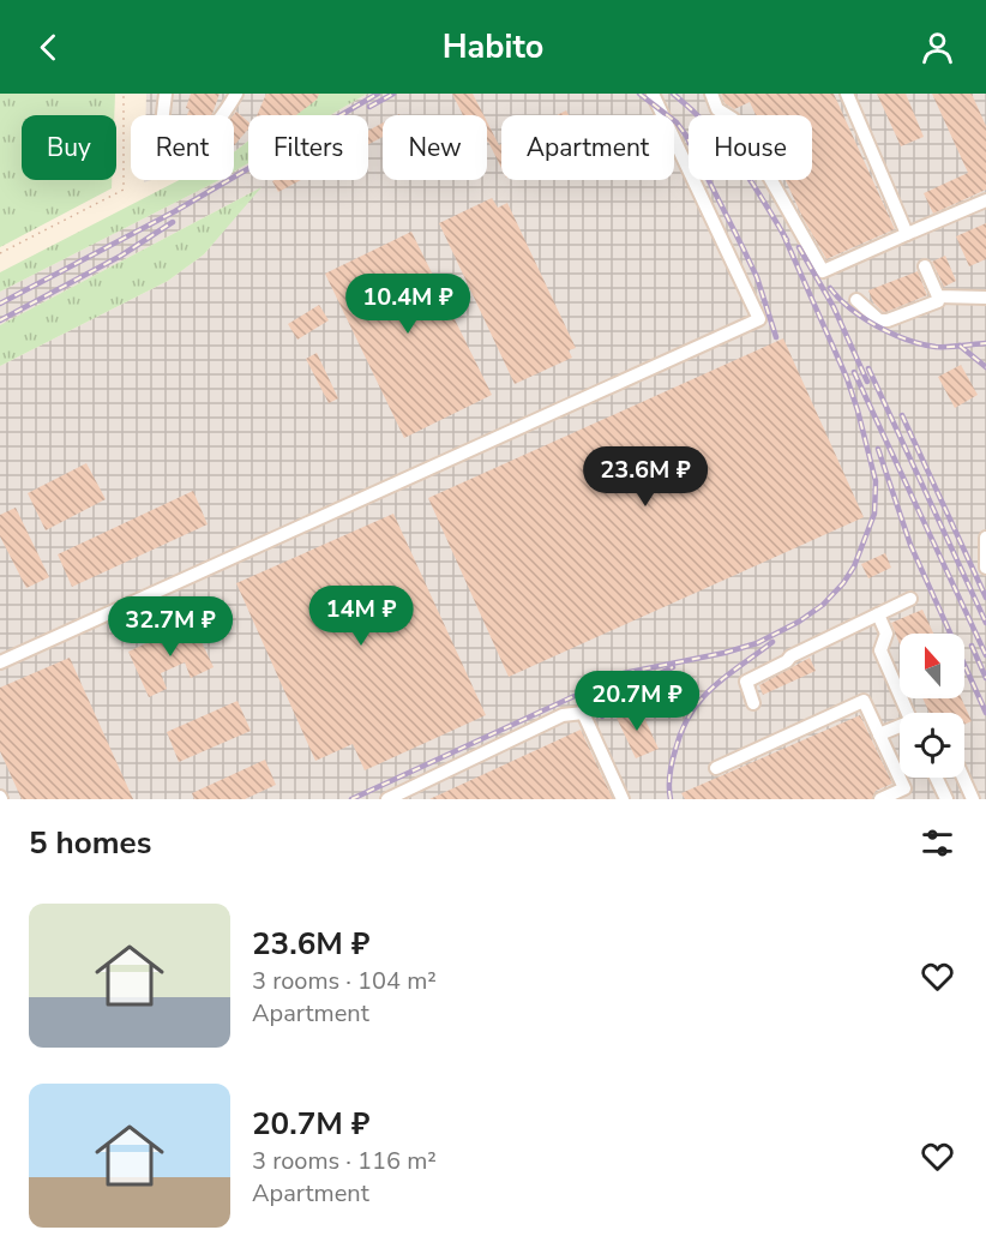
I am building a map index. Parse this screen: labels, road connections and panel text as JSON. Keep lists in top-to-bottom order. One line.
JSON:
{"north":"top","page":{"header":"Habito","chip":["Buy","Rent","Filters","New","Apartment","House"],"price":["10.4M ₽","23.6M ₽","14M ₽","32.7M ₽","20.7M ₽"],"heading":"5 homes","list":[{"name":"23.6M ₽","note":"3 rooms · 104 m² · Apartment"},{"name":"20.7M ₽","note":"3 rooms · 116 m² · Apartment"}]}}
